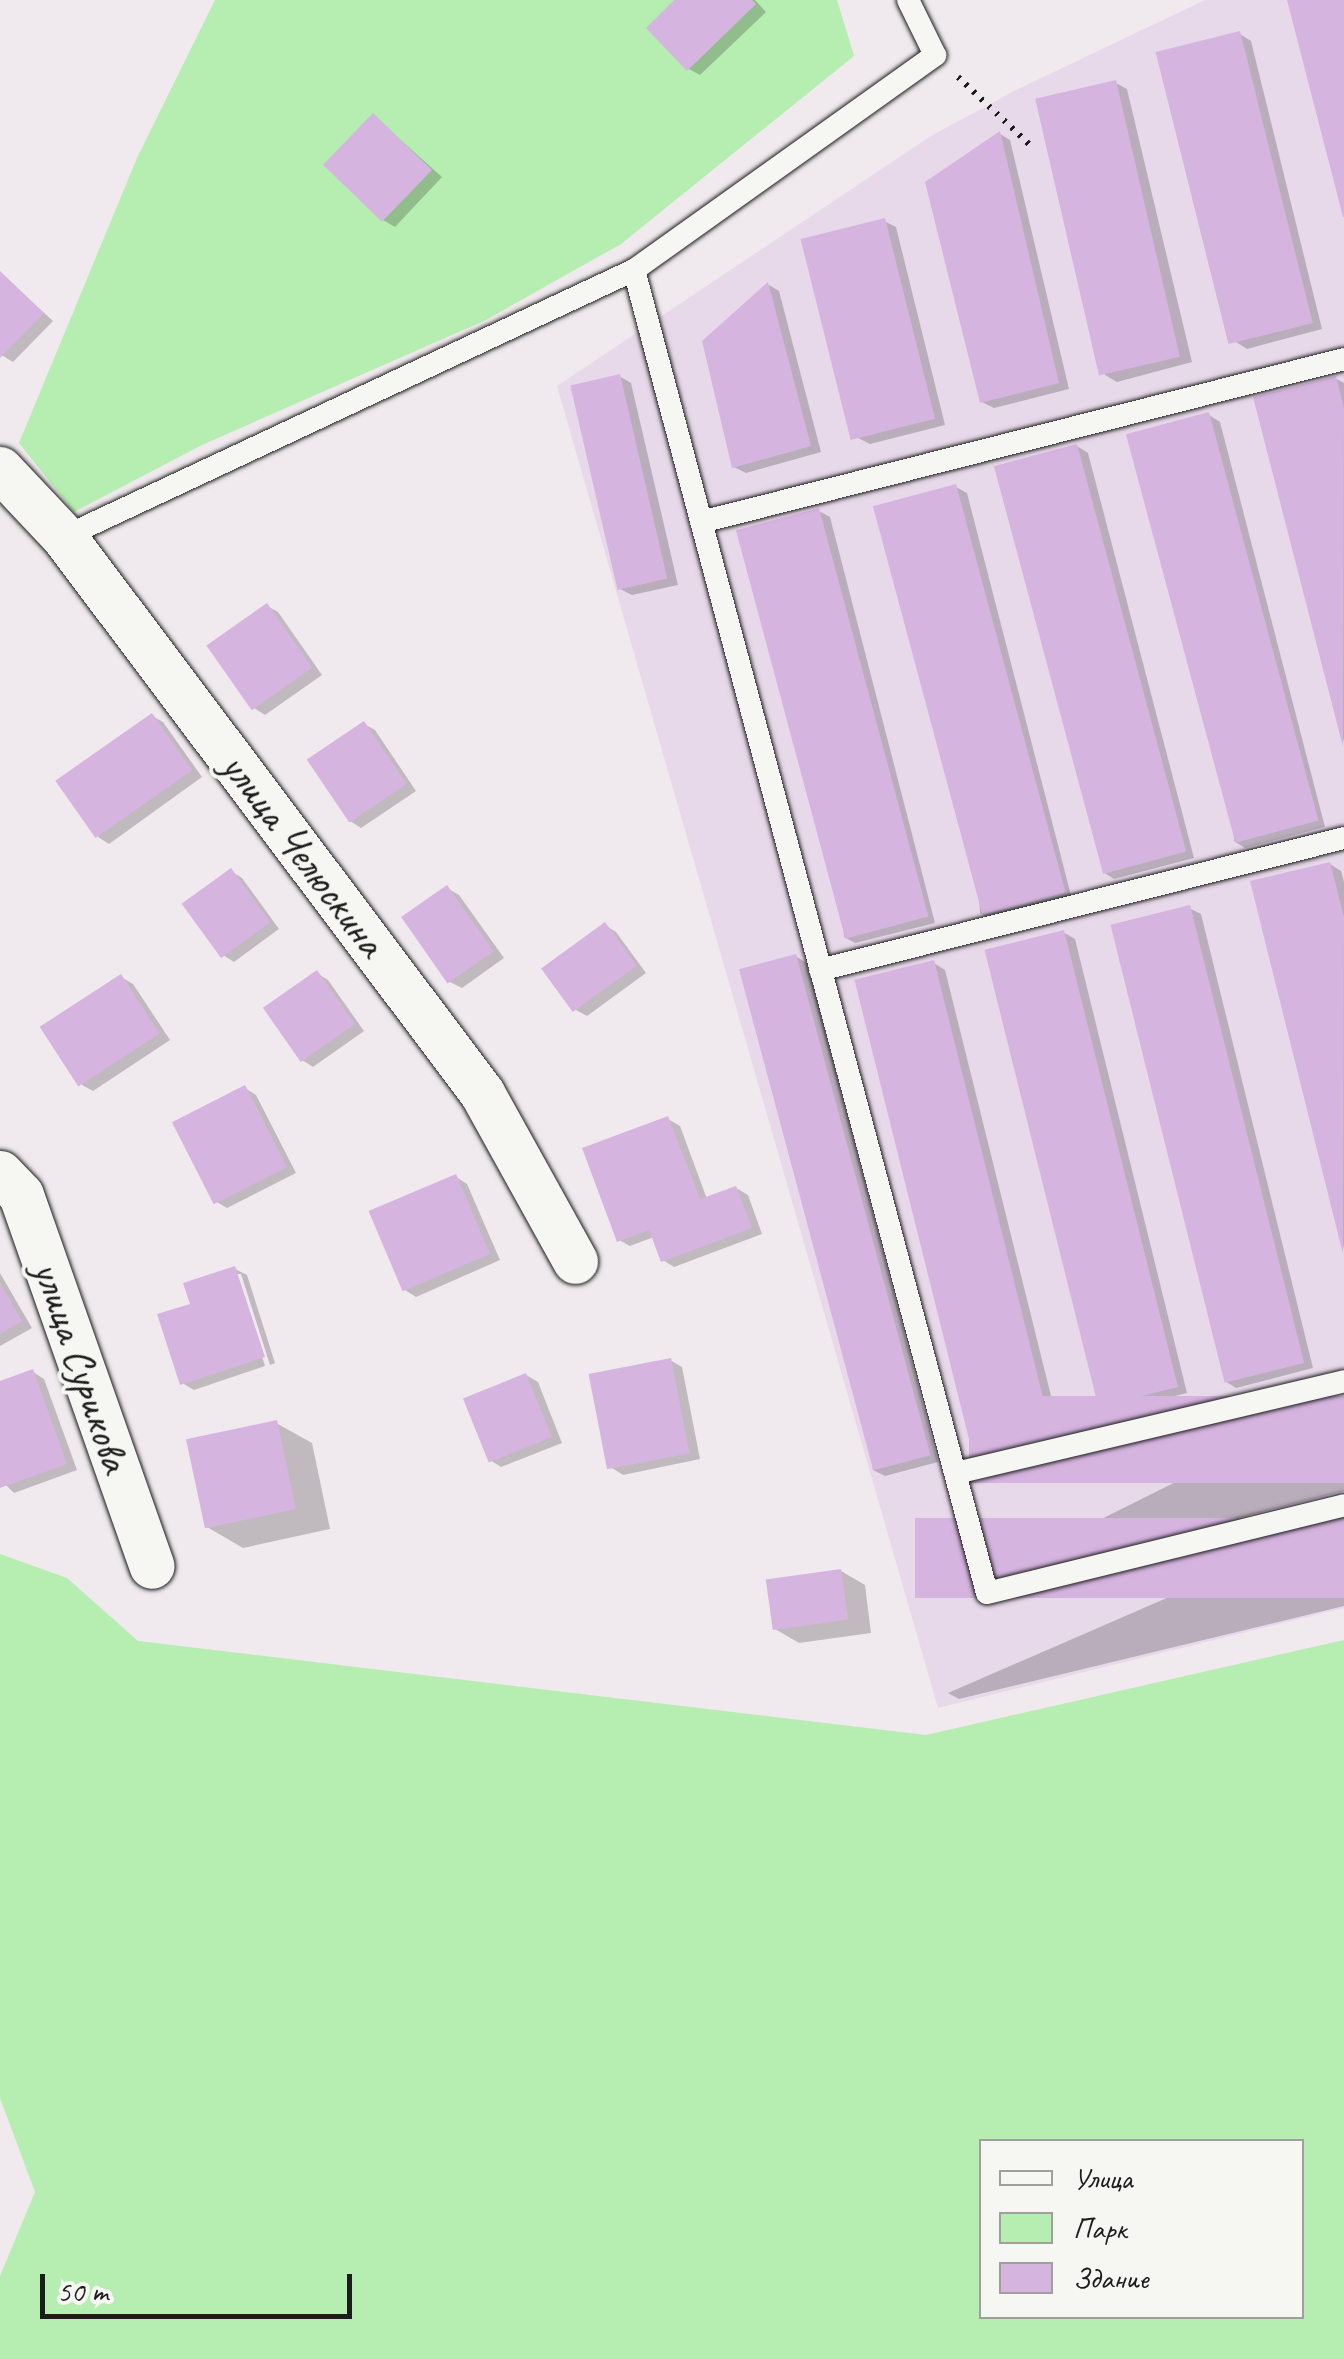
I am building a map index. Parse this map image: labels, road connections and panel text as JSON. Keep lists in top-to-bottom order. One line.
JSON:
{"streets":{"street":["улица Челюскина","улица Сурикова"]},"legend":["Улица","Парк","Здание"],"scale_bar":"50 m"}
